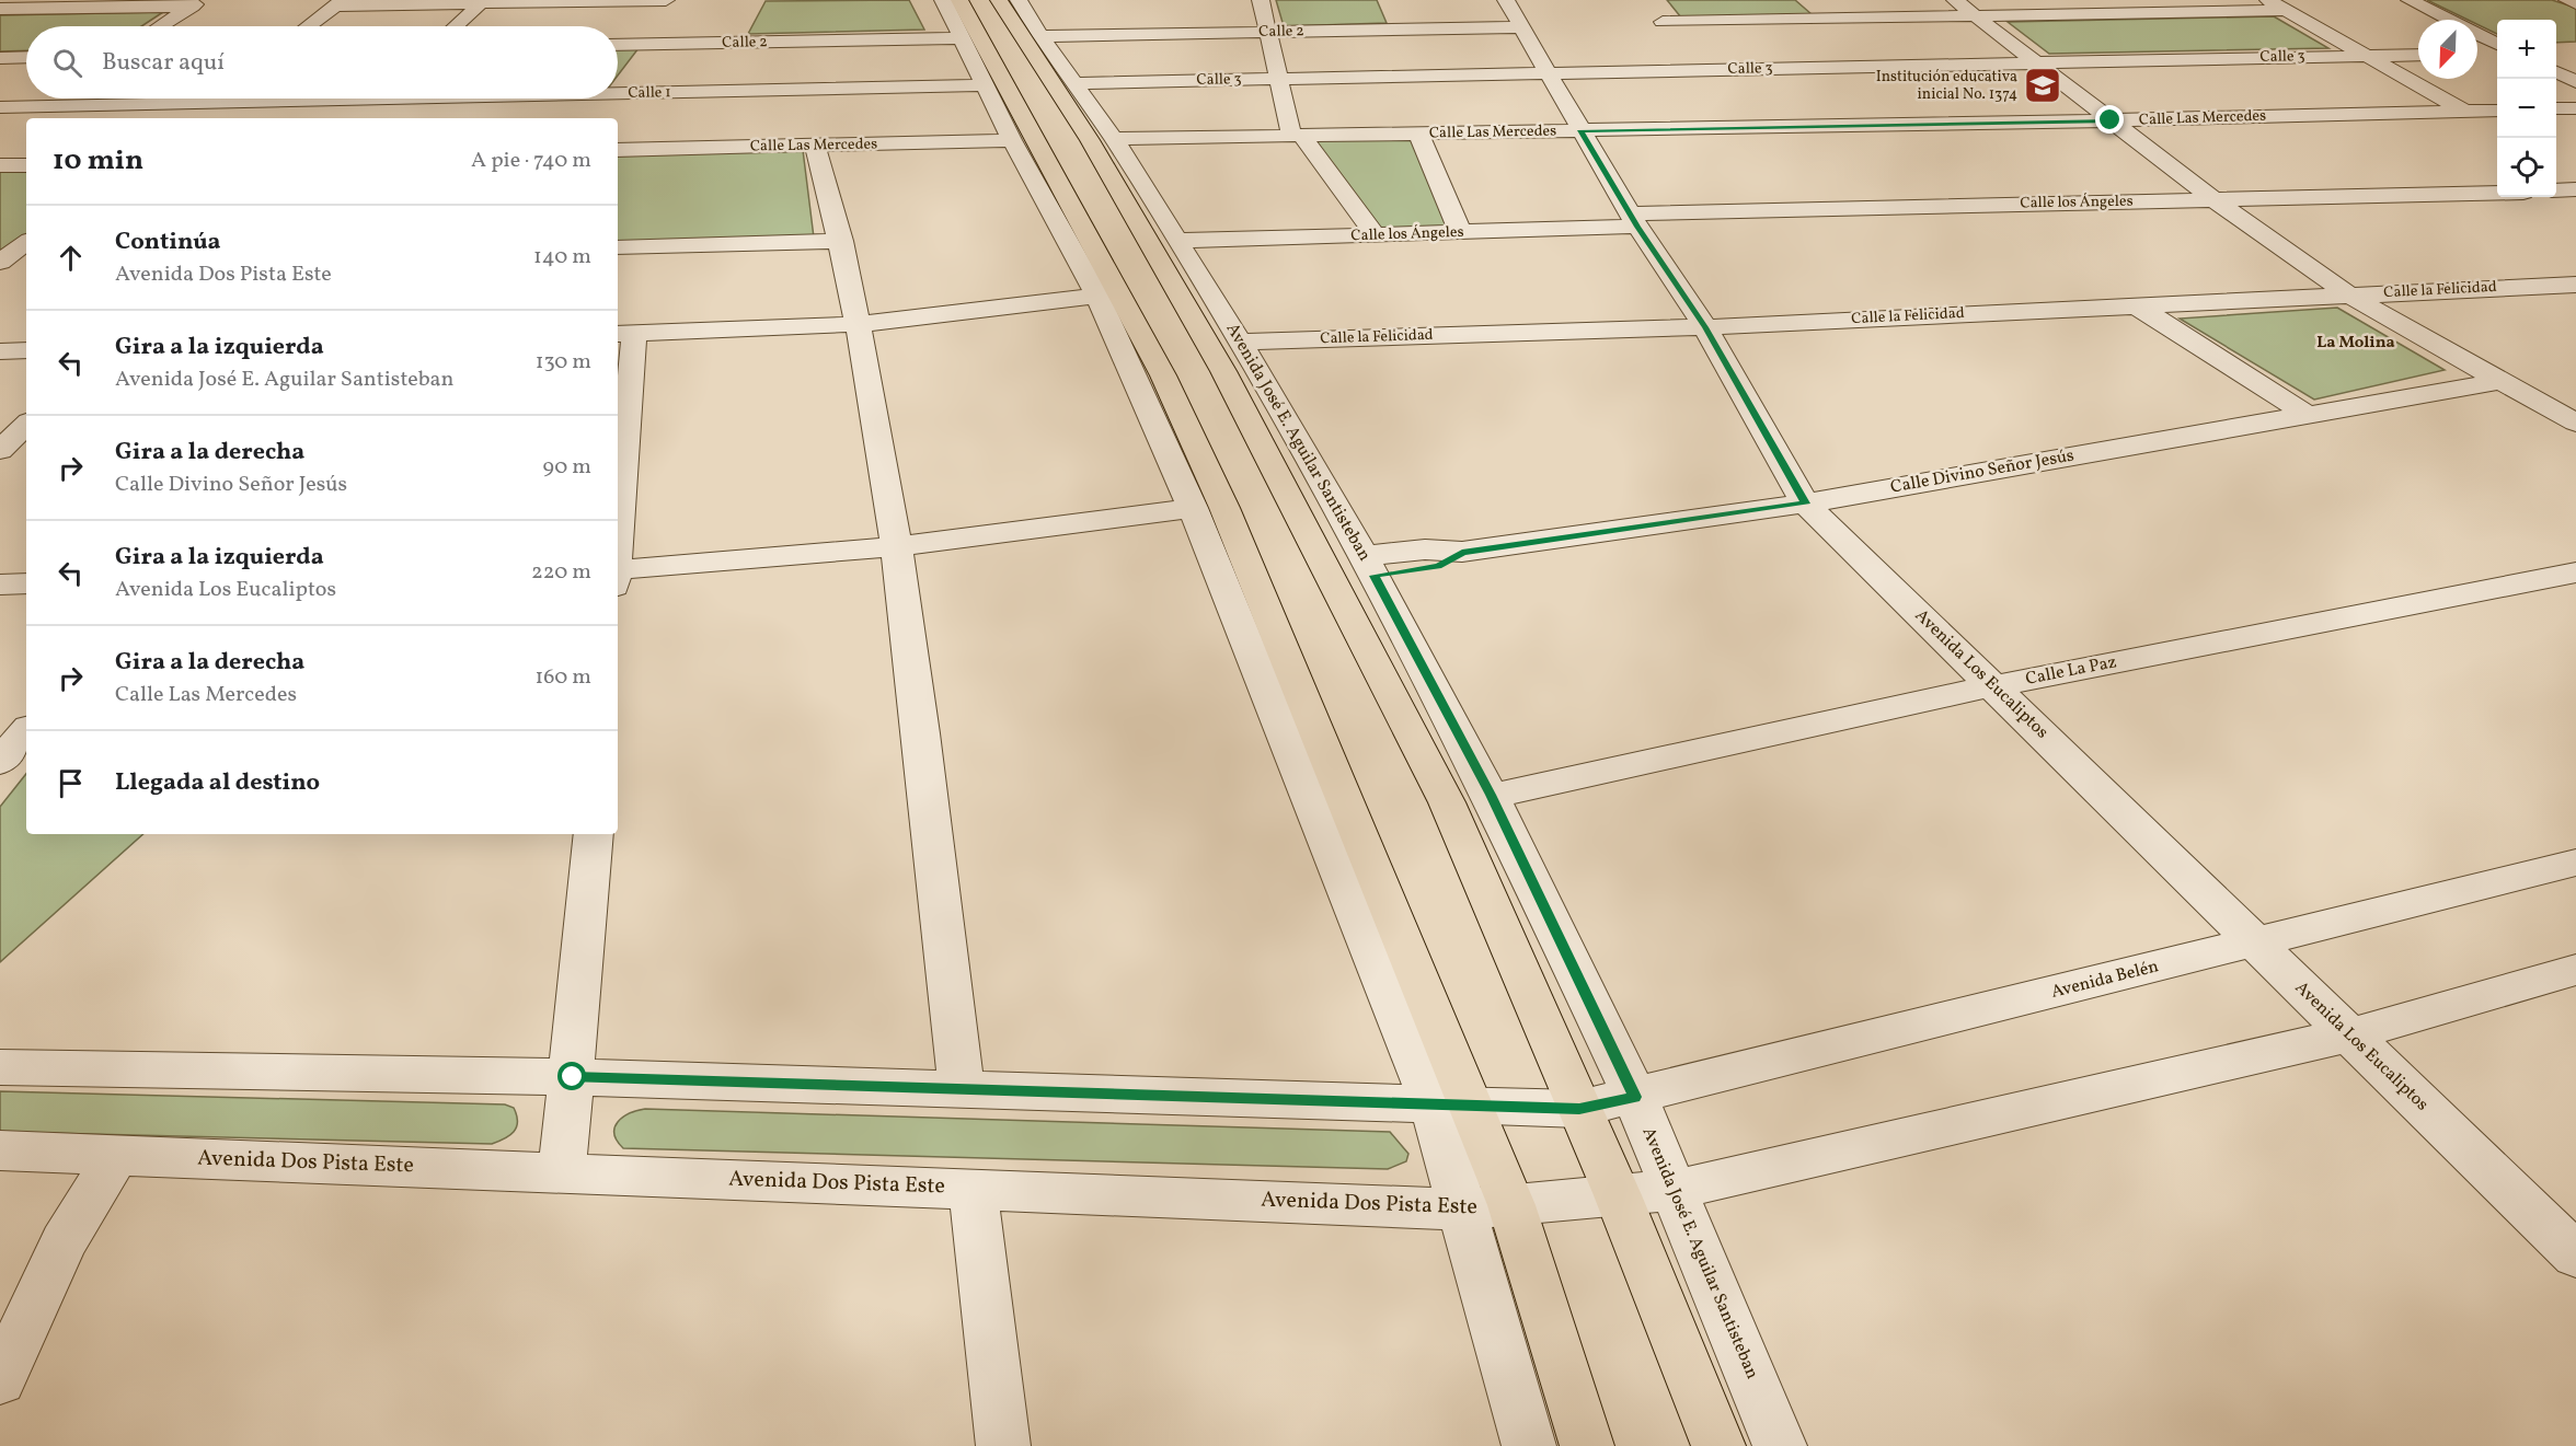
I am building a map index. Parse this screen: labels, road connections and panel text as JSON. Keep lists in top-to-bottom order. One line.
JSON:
{"streets":{"main road":["Avenida José E. Aguilar Santisteban"],"street":["Calle 2","Calle 3","Calle 1","Calle Las Mercedes","Calle los Ángeles","Calle la Felicidad","Calle Divino Señor Jesús","Calle La Paz","Avenida Los Eucaliptos","Avenida Belén","Avenida Dos Pista Este"]},"crossings":[["Calle 2","Avenida José E. Aguilar Santisteban"],["Calle 2","Avenida Los Eucaliptos"],["Calle 3","Avenida José E. Aguilar Santisteban"],["Calle 3","Avenida Los Eucaliptos"],["Calle Las Mercedes","Avenida José E. Aguilar Santisteban"],["Calle Las Mercedes","Avenida Los Eucaliptos"],["Calle los Ángeles","Avenida José E. Aguilar Santisteban"],["Calle los Ángeles","Avenida Los Eucaliptos"],["Calle la Felicidad","Avenida José E. Aguilar Santisteban"],["Calle la Felicidad","Avenida Los Eucaliptos"],["Avenida José E. Aguilar Santisteban","Calle Divino Señor Jesús"],["Avenida José E. Aguilar Santisteban","Calle La Paz"],["Avenida José E. Aguilar Santisteban","Avenida Belén"],["Avenida José E. Aguilar Santisteban","Avenida Dos Pista Este"],["Calle Divino Señor Jesús","Avenida Los Eucaliptos"],["Calle La Paz","Avenida Los Eucaliptos"],["Avenida Los Eucaliptos","Avenida Belén"]],"districts":["La Molina"],"places":{"school or university":["Institución educativa inicial No. 1374"]},"north":"bottom left","page":{"map_buttons":["+","−"],"search":"Buscar aquí","heading":["10 min","A pie · 740 m"],"list":[["Continúa","Avenida Dos Pista Este","140 m"],["Gira a la izquierda","Avenida José E. Aguilar Santisteban","130 m"],["Gira a la derecha","Calle Divino Señor Jesús","90 m"],["Gira a la izquierda","Avenida Los Eucaliptos","220 m"],["Gira a la derecha","Calle Las Mercedes","160 m"],"Llegada al destino"]}}
